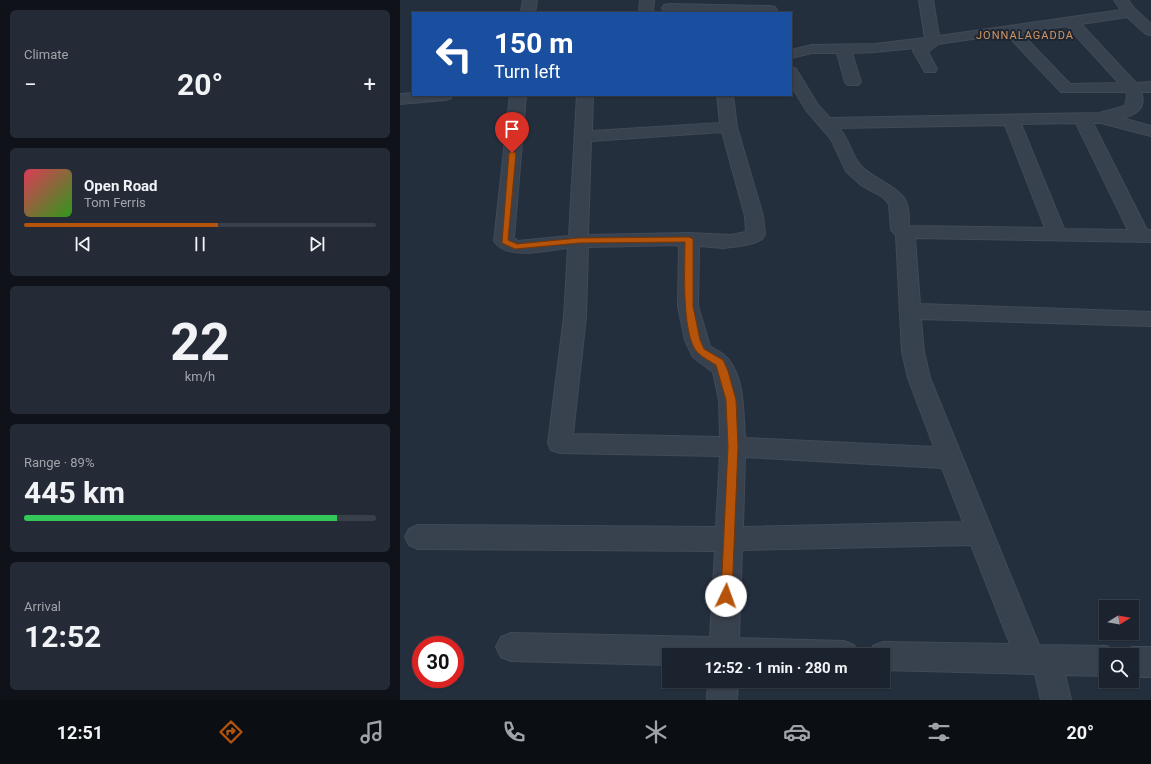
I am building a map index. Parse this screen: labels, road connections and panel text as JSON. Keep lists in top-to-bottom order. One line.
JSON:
{"districts":["JONNALAGADDA"],"north":"right","page":{"tile":["Climate",["22","km/h"],["Range · 89%","445 km"],["Arrival","12:52"]],"turn":["150 m","Turn left"],"heat":["−","20°","+"],"song":["Open Road","Tom Ferris"],"limit":"30","trip":"12:52 · 1 min · 280 m","tabs":["12:51","20°"]}}
